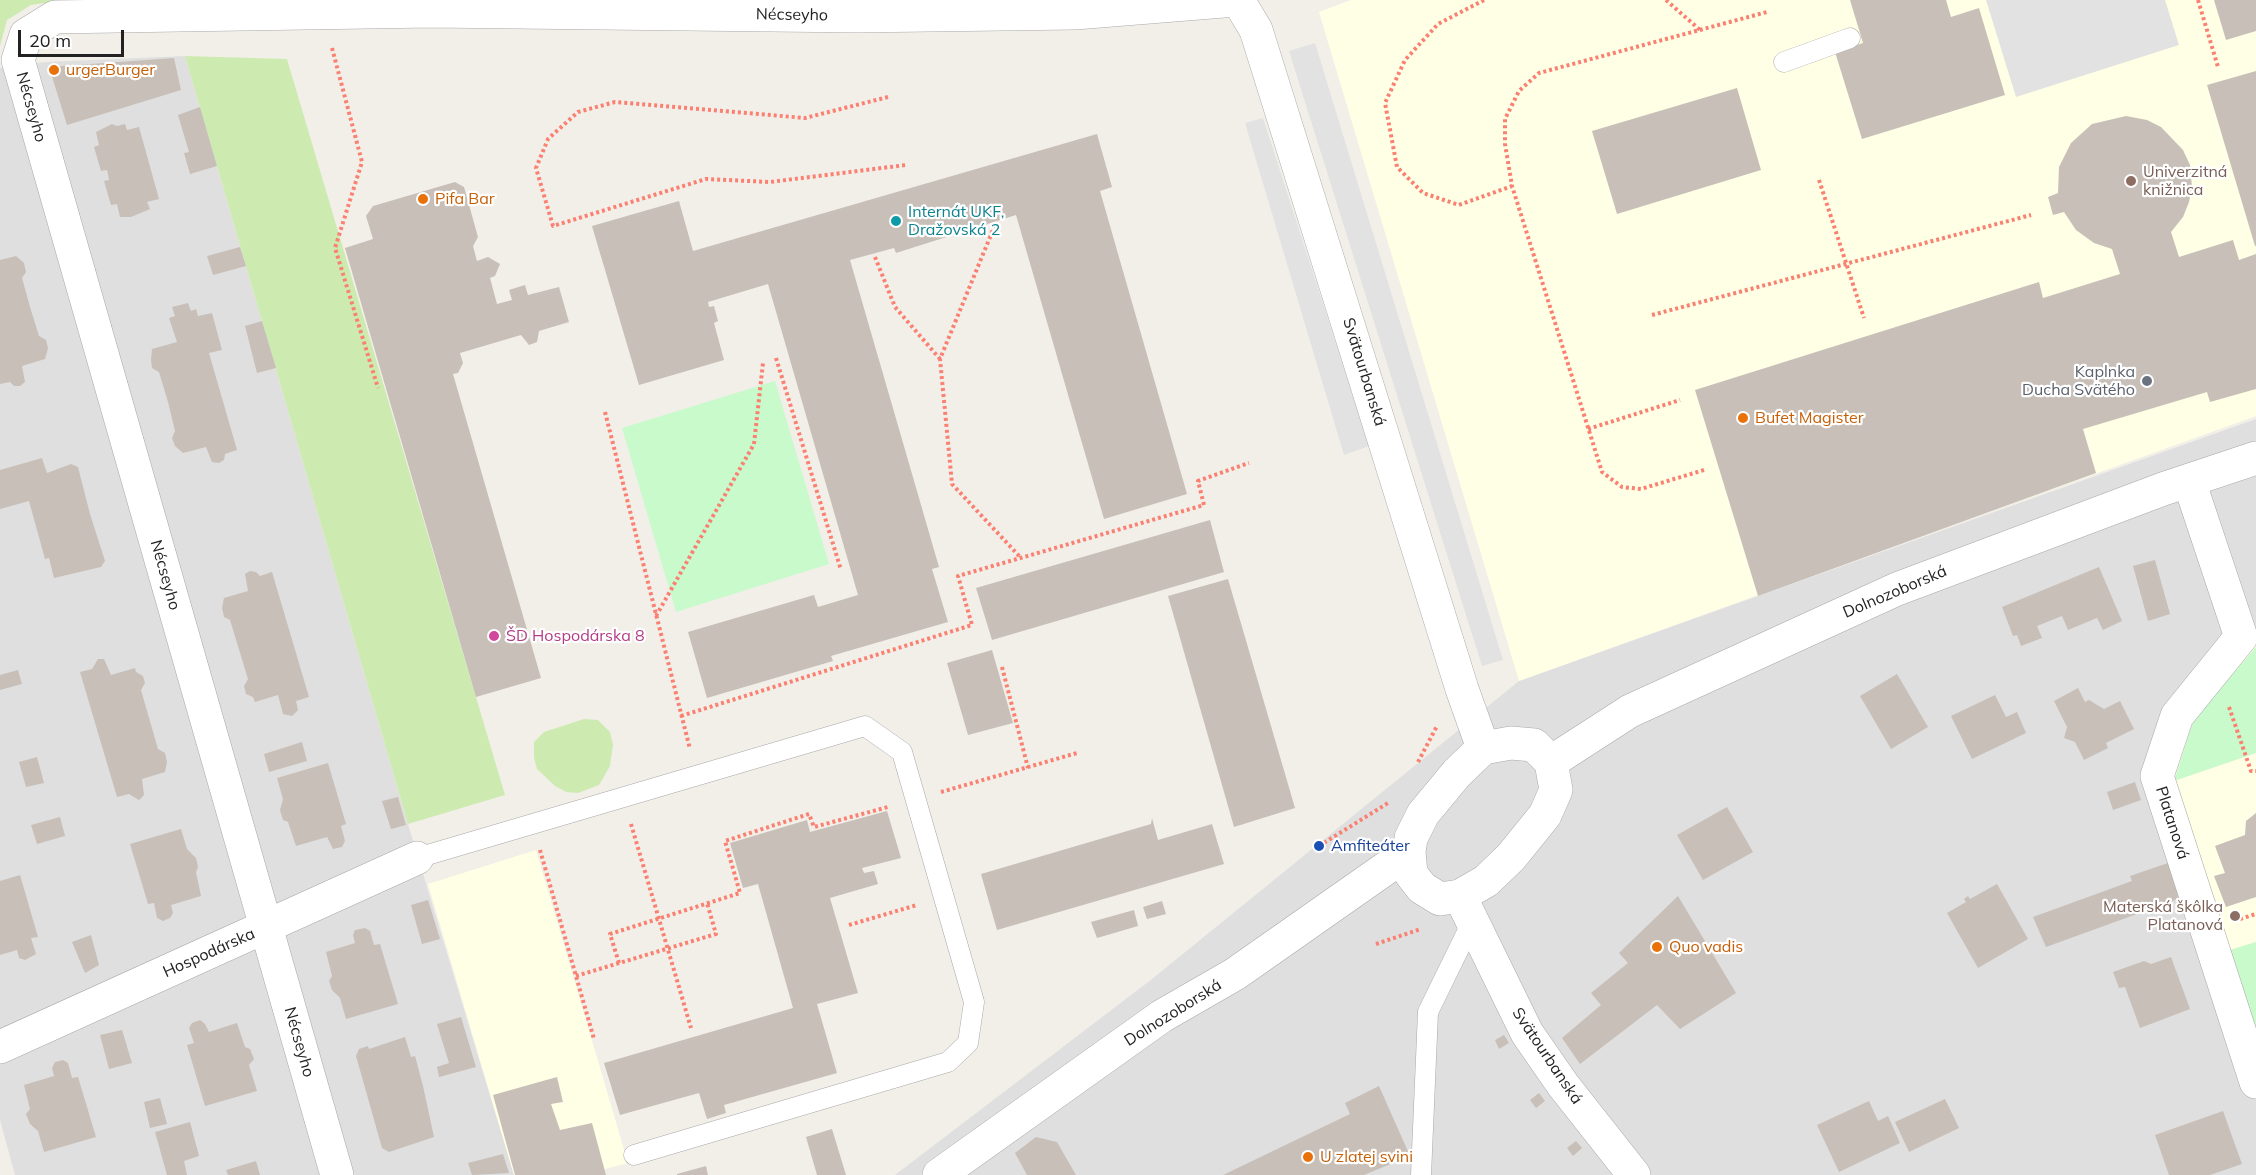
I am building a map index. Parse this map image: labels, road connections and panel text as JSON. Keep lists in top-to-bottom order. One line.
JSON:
{"streets":{"street":["Nécseyho","Svätourbanská","Dolnozoborská","Platanová","Hospodárska"]},"crossings":[["Nécseyho","Svätourbanská"],["Nécseyho","Hospodárska"],["Dolnozoborská","Platanová"]],"places":["urgerBurger","Univerzitná knižnica","Pifa Bar","Internát UKF, Dražovská 2","Kaplnka Ducha Svätého","Bufet Magister","ŠD Hospodárska 8","Amfiteáter","Materská škôlka Platanová","Quo vadis","U zlatej svini"],"scale_bar":"20 m"}
